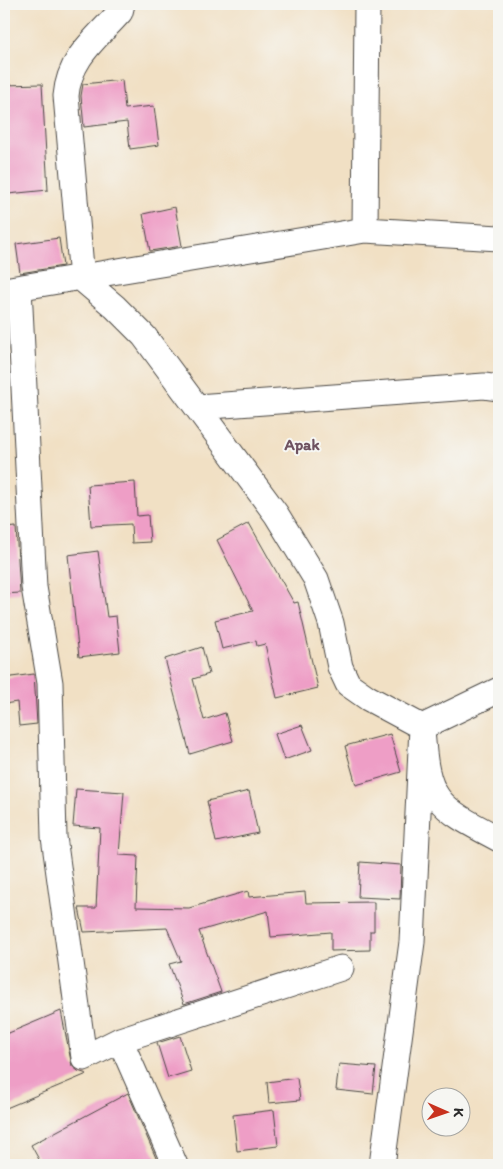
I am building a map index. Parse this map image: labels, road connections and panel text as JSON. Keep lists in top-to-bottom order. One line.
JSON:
{"districts":["Apak"],"north":"right"}
